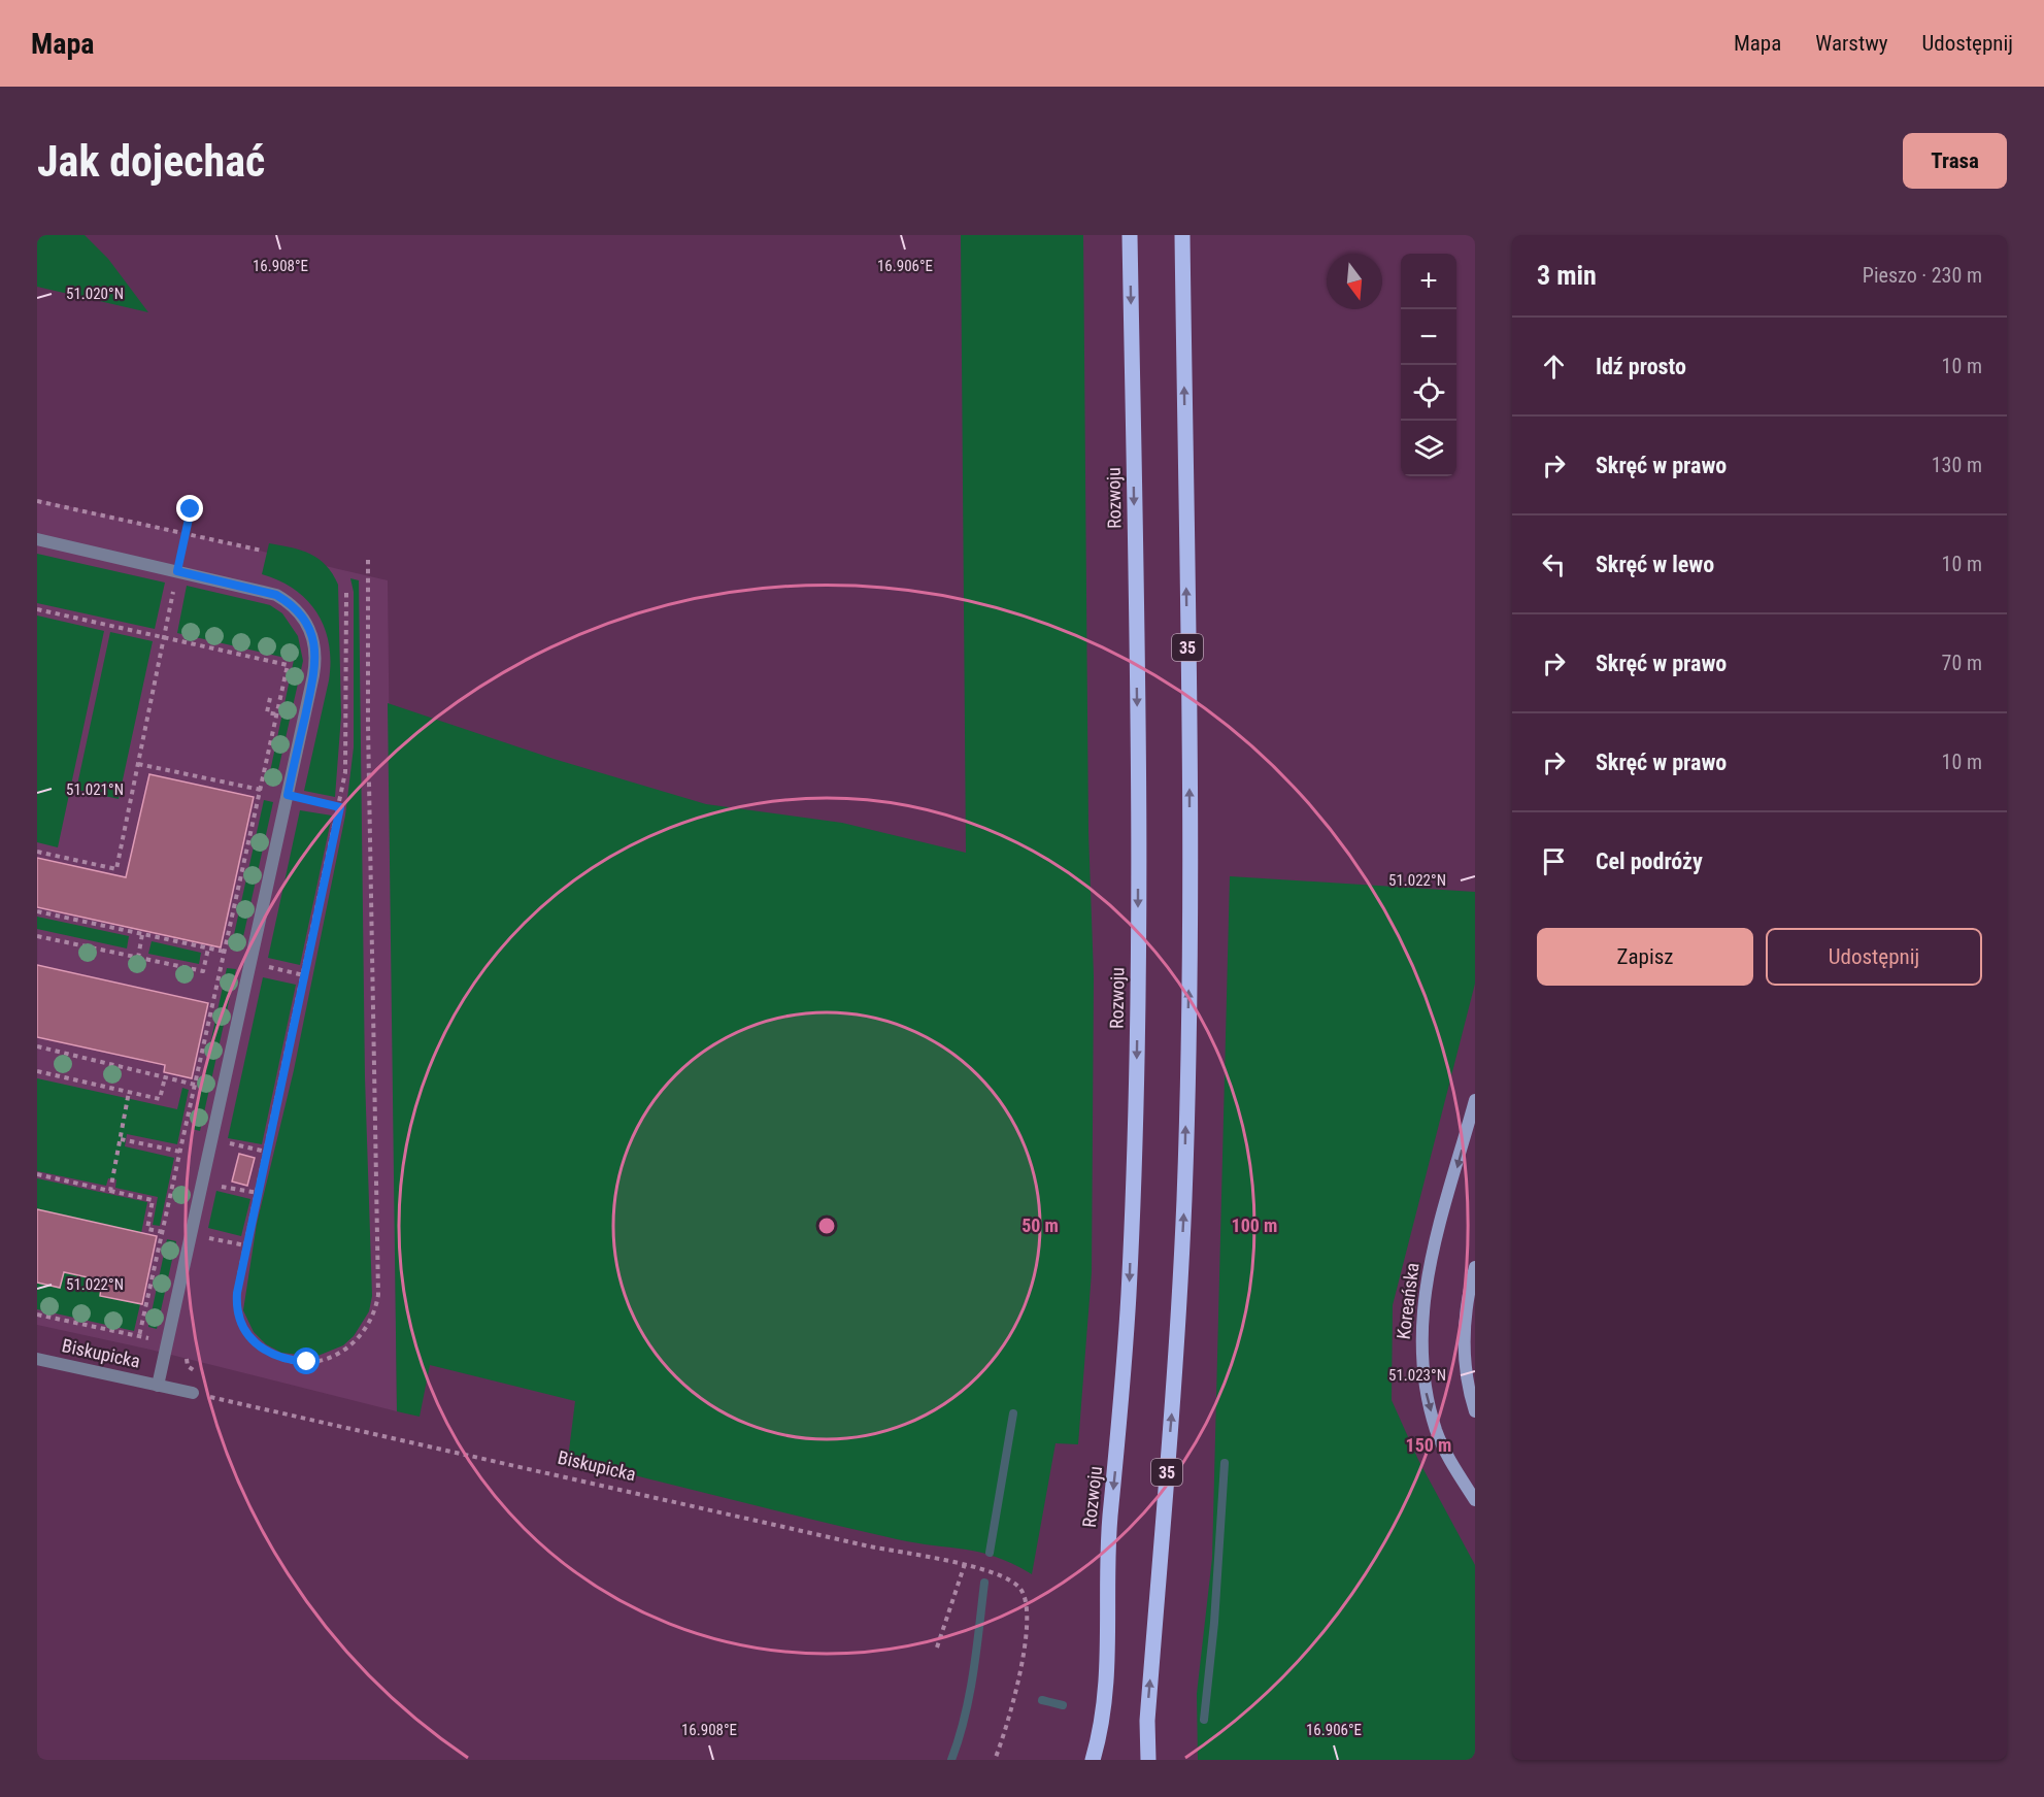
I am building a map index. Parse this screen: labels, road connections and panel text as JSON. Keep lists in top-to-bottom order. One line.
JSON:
{"streets":{"main road":["Rozwoju","35"],"street":["Koreańska","Biskupicka"]},"north":"bottom","page":{"header":"Mapa","nav":["Mapa","Warstwy","Udostępnij"],"buttons":["Trasa",["Zapisz","Udostępnij"]],"title":"Jak dojechać","heading":["3 min","Pieszo · 230 m"],"map_buttons":["+","−"],"list":[["Idź prosto","10 m"],["Skręć w prawo","130 m"],["Skręć w lewo","10 m"],["Skręć w prawo","70 m"],["Skręć w prawo","10 m"],"Cel podróży"]},"coordinates":["16.908°E","16.906°E","51.020°N","51.021°N","51.022°N","51.023°N"],"rings":["50 m","100 m","150 m"]}
